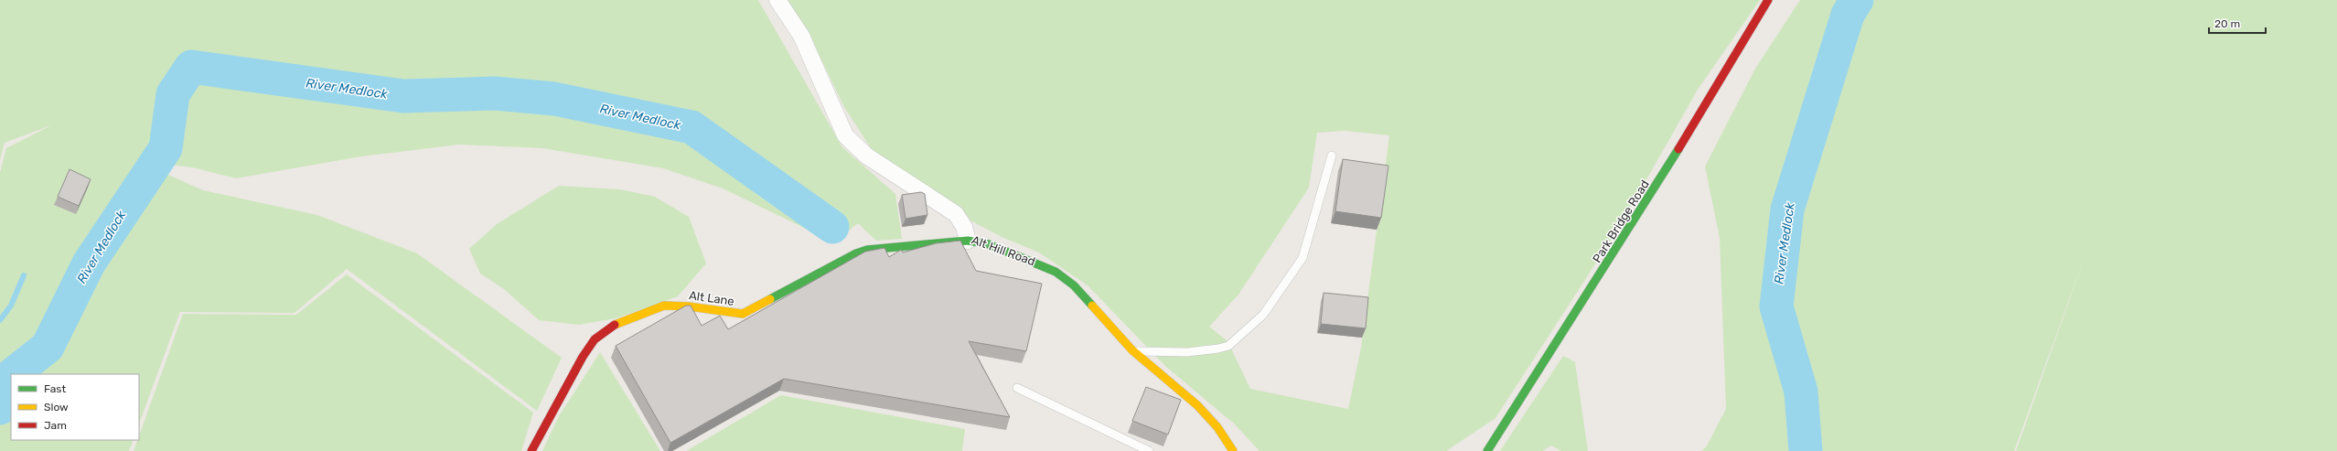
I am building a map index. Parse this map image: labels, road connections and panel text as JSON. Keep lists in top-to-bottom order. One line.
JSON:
{"streets":{"street":["Park Bridge Road","Alt Hill Road","Alt Lane"]},"crossings":[["Alt Hill Road","Alt Lane"]],"water":["River Medlock"],"legend":["Fast","Slow","Jam"],"scale_bar":"20 m"}
